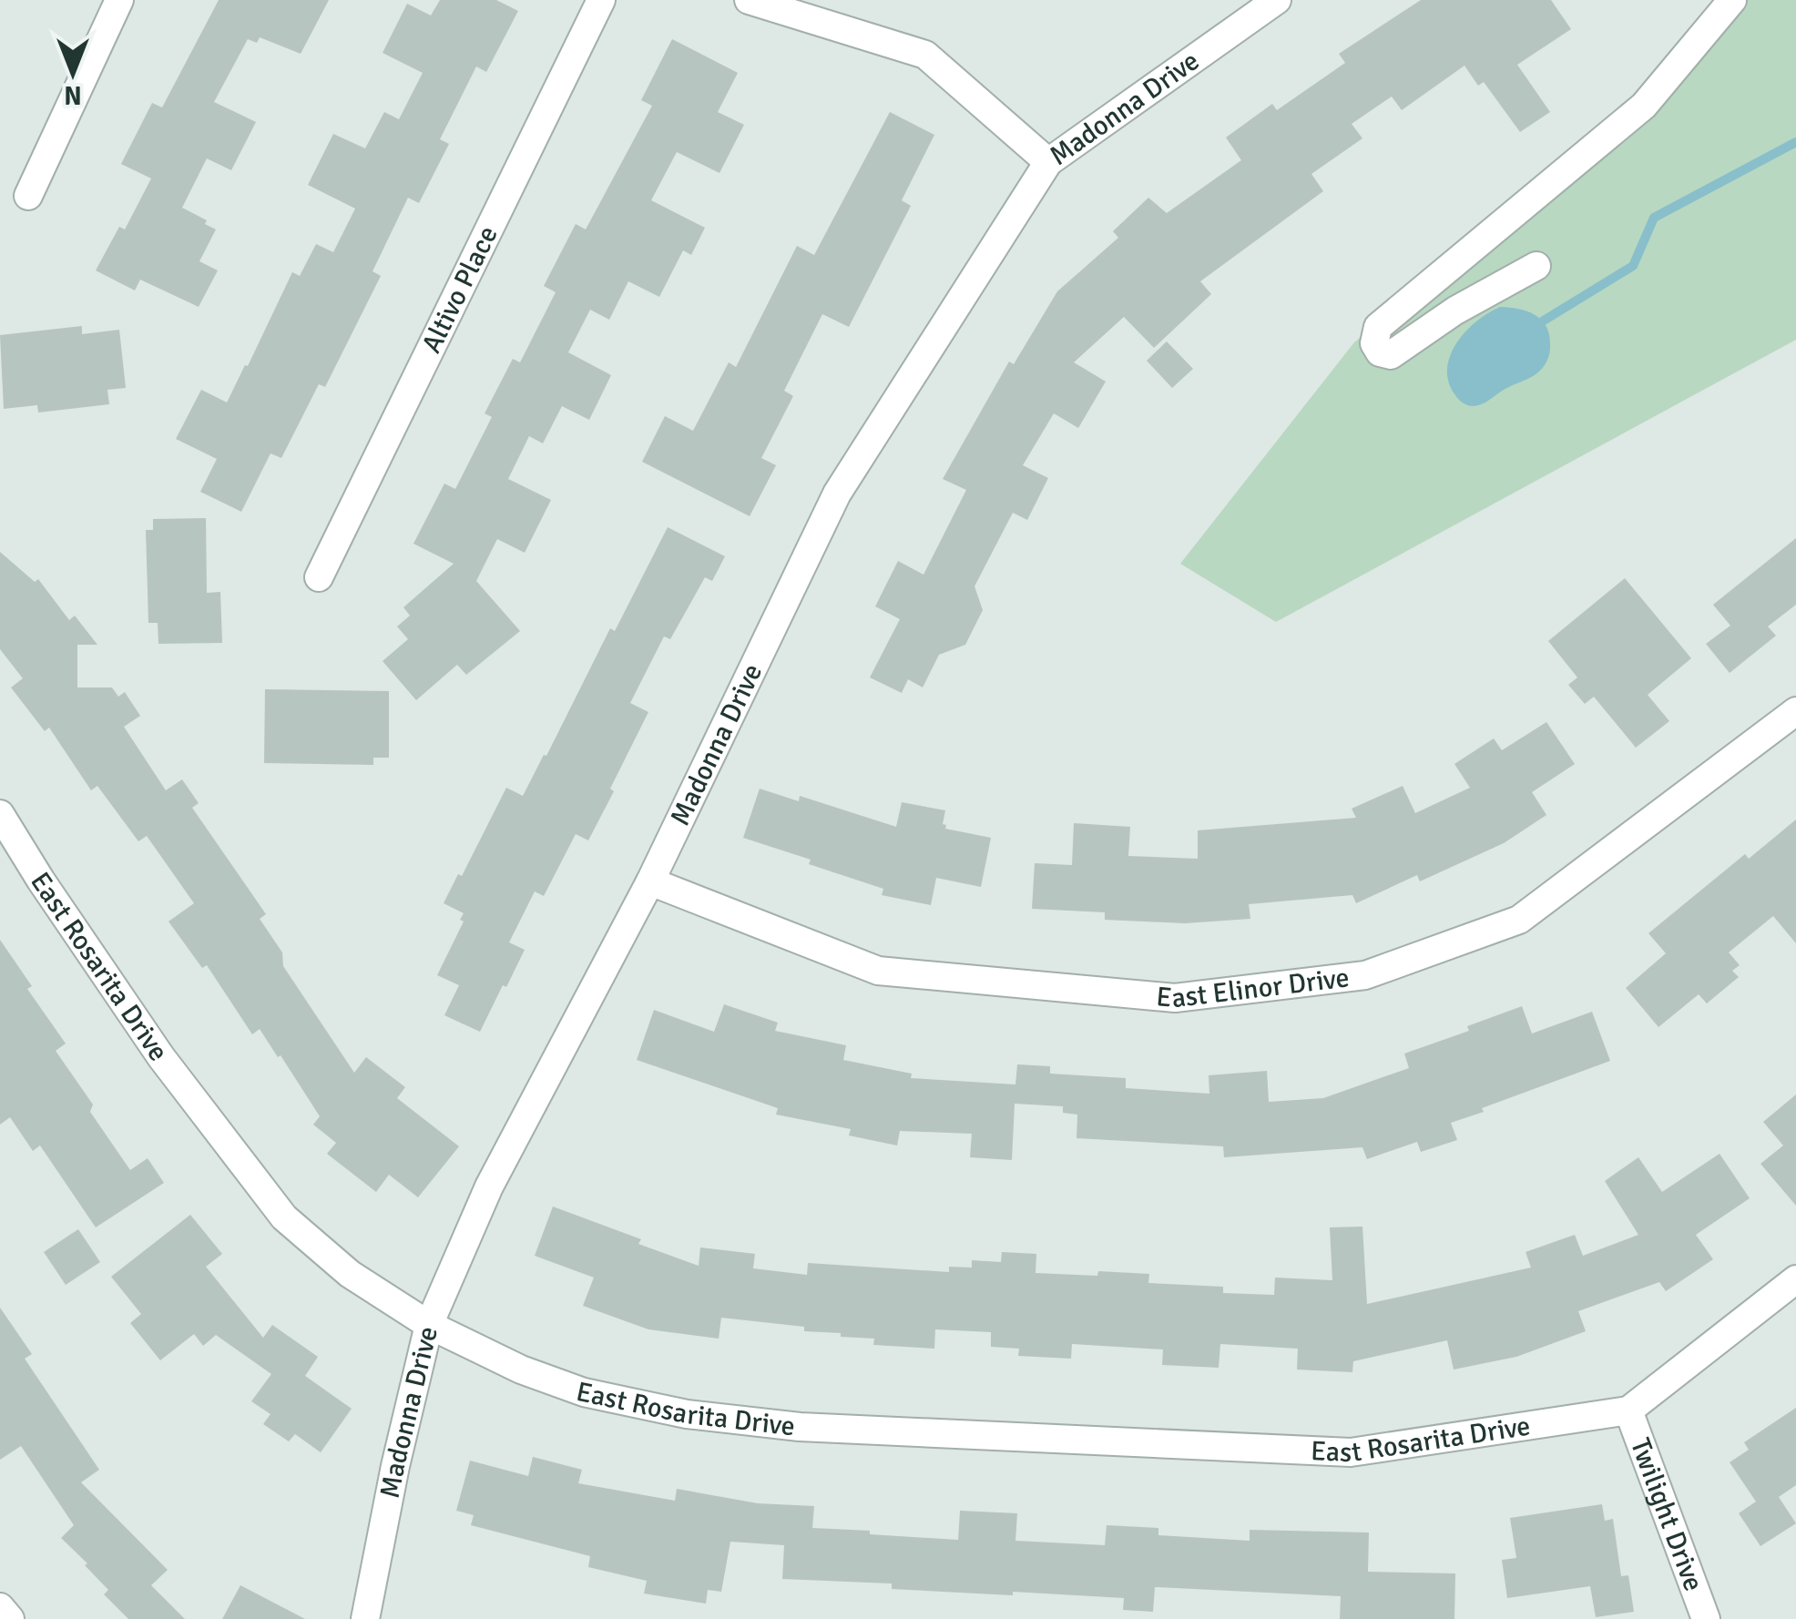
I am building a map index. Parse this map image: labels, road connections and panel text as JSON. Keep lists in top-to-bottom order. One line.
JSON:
{"streets":{"street":["Madonna Drive","Altivo Place","East Rosarita Drive","East Elinor Drive","Twilight Drive"]},"crossings":[["Madonna Drive","East Rosarita Drive"],["Madonna Drive","East Elinor Drive"],["East Rosarita Drive","Twilight Drive"]],"north":"bottom"}
